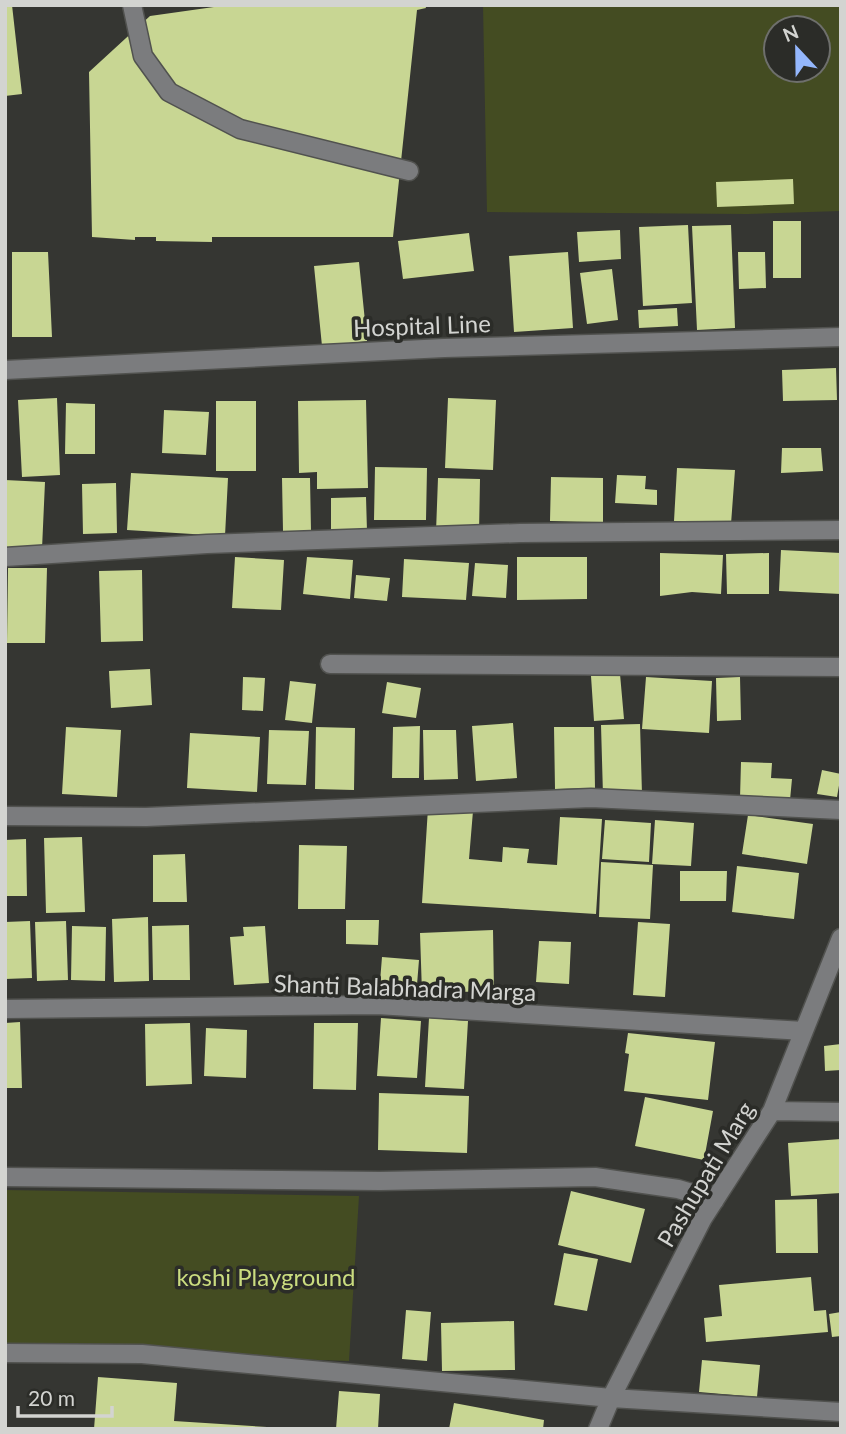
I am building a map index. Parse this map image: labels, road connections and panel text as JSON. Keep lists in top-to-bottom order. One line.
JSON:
{"streets":{"street":["Hospital Line","Shanti Balabhadra Marga","Pashupati Marg"]},"crossings":[["Shanti Balabhadra Marga","Pashupati Marg"]],"parks":["koshi Playground"],"scale_bar":"20 m","north":"top"}
